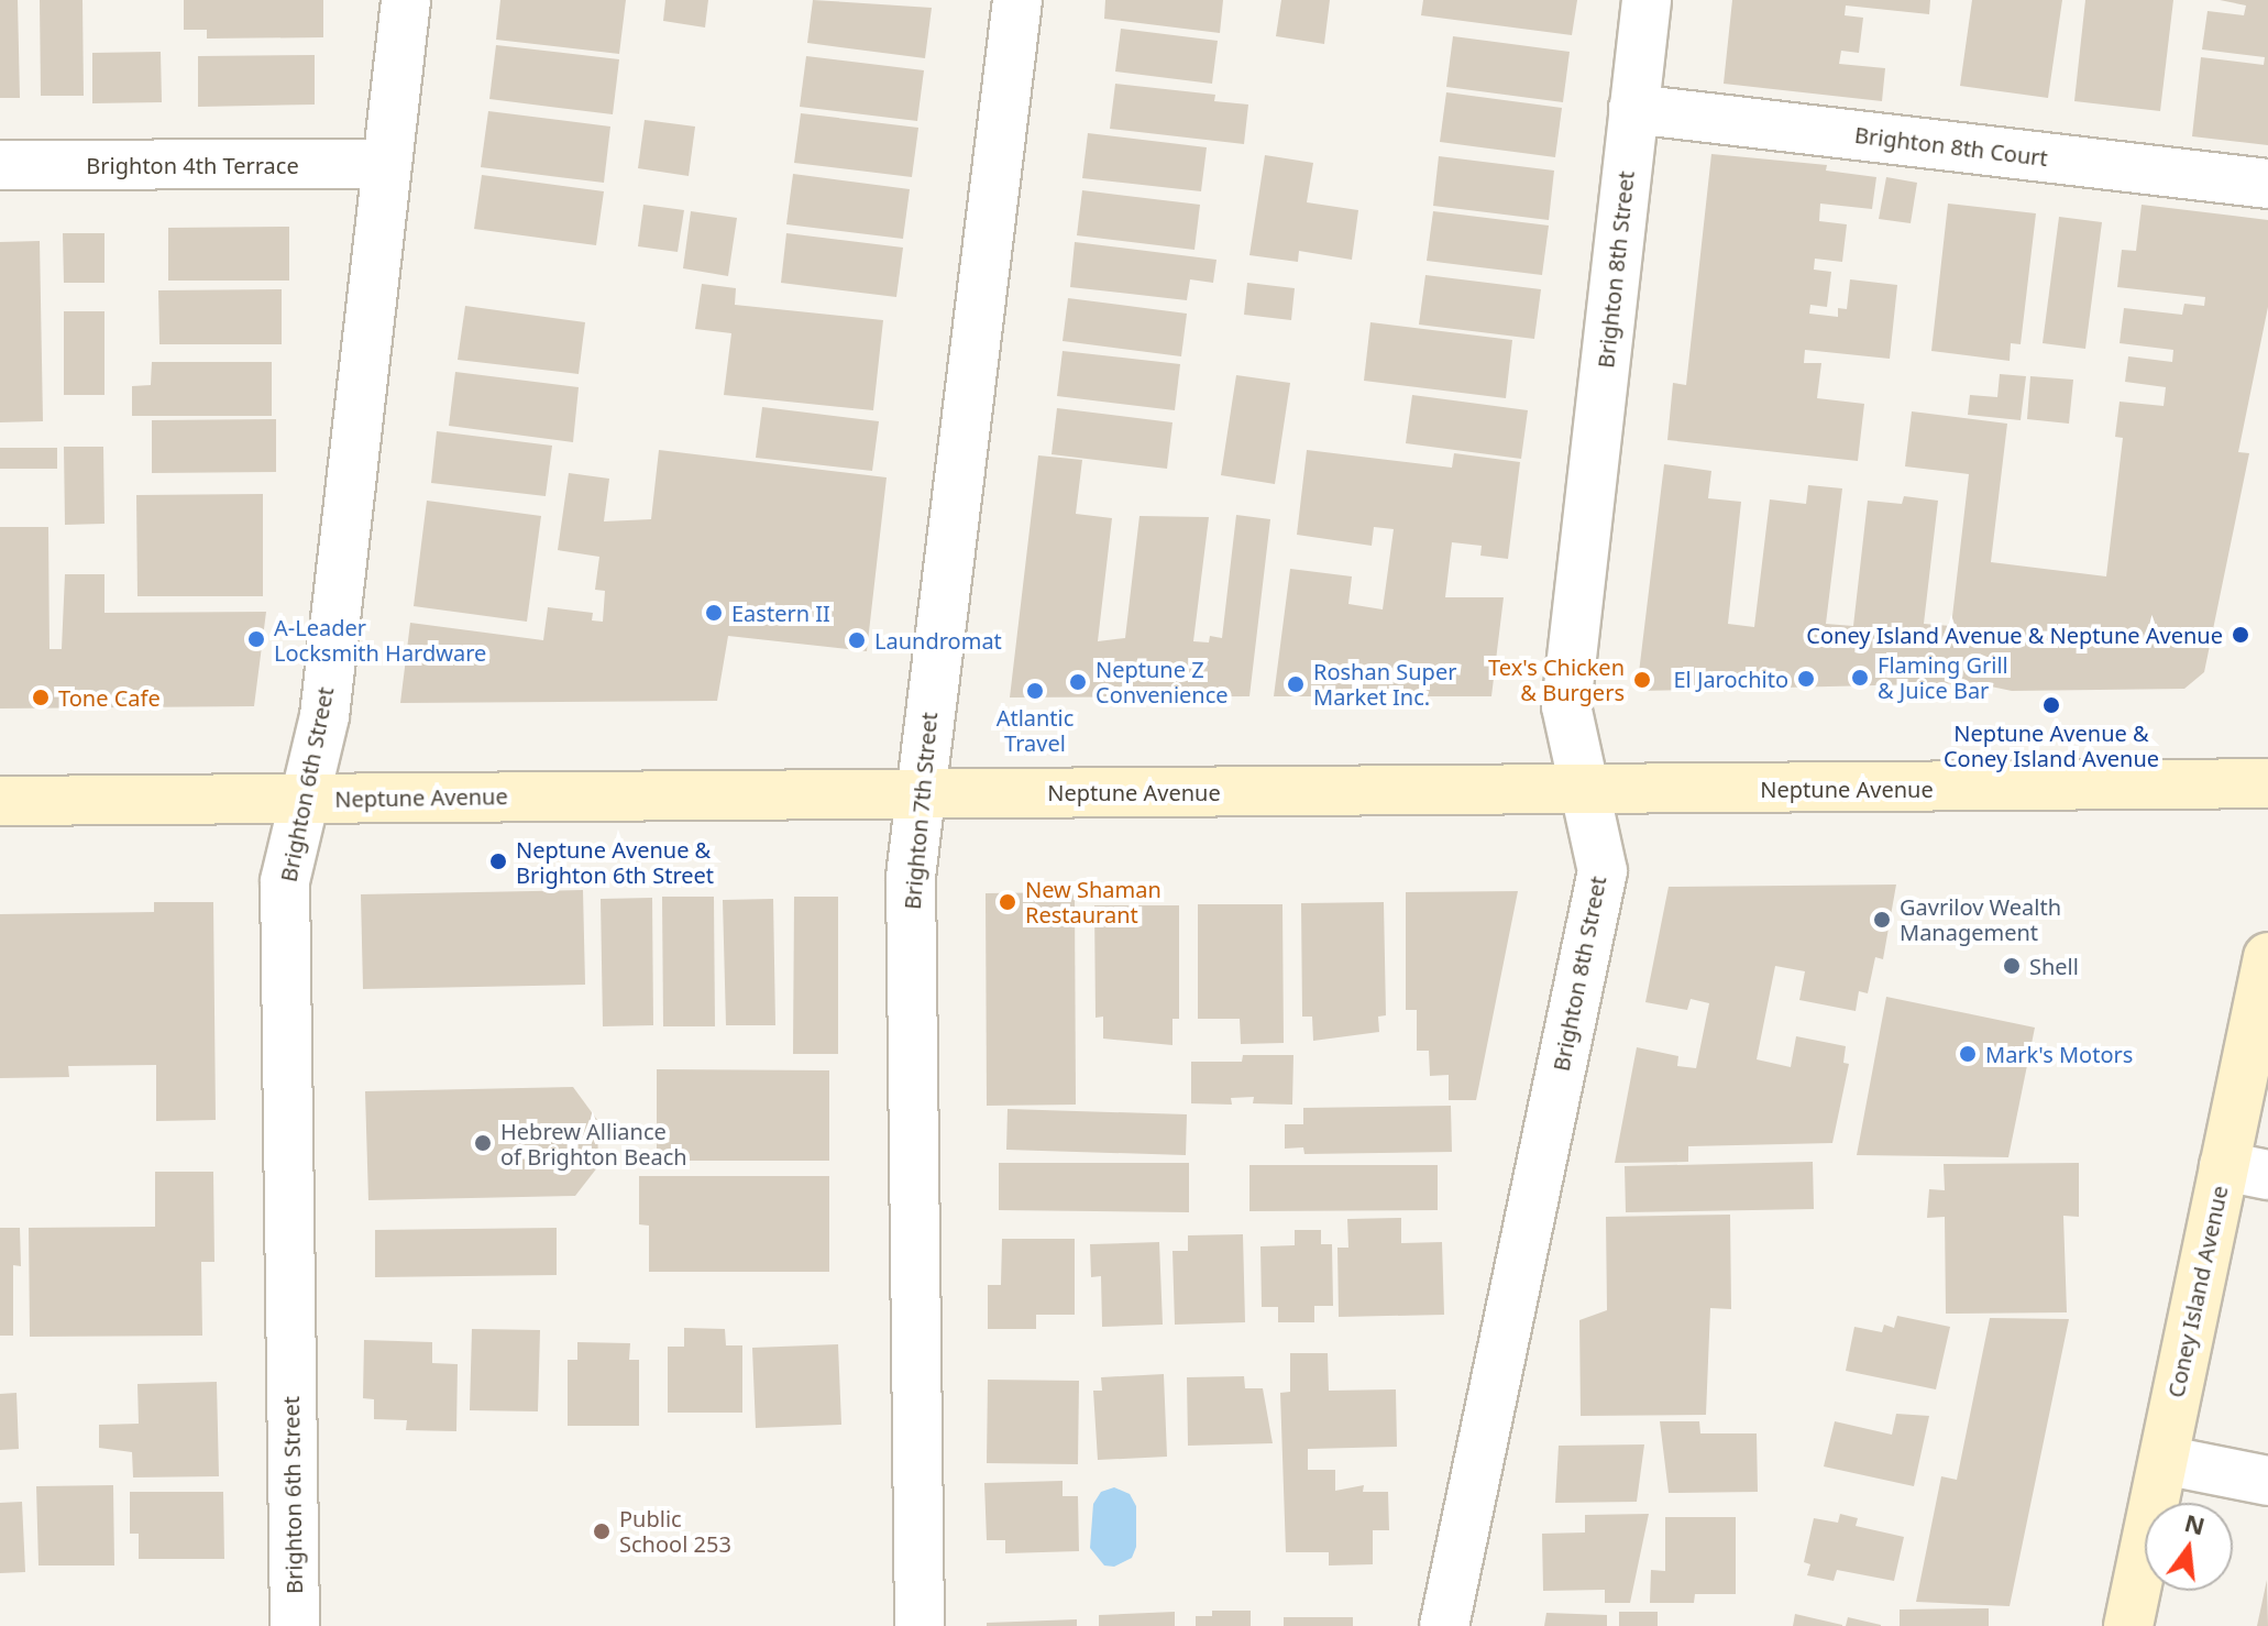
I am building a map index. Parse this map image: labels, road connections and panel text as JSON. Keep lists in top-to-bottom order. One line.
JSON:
{"streets":{"main road":["Neptune Avenue","Coney Island Avenue"],"street":["Brighton 8th Court","Brighton 4th Terrace","Brighton 8th Street","Brighton 6th Street","Brighton 7th Street"]},"crossings":[["Brighton 8th Court","Brighton 8th Street"],["Brighton 4th Terrace","Brighton 6th Street"],["Brighton 8th Street","Neptune Avenue"],["Brighton 6th Street","Neptune Avenue"],["Neptune Avenue","Brighton 7th Street"]],"places":["Eastern II","Coney Island Avenue & Neptune Avenue","A-Leader Locksmith Hardware","Laundromat","Flaming Grill & Juice Bar","El Jarochito","Tex's Chicken & Burgers","Neptune Z Convenience","Roshan Super Market Inc.","Atlantic Travel","Tone Cafe","Neptune Avenue & Coney Island Avenue","Neptune Avenue & Brighton 6th Street","New Shaman Restaurant","Gavrilov Wealth Management","Shell","Mark's Motors","Hebrew Alliance of Brighton Beach","Public School 253"],"north":"top"}
